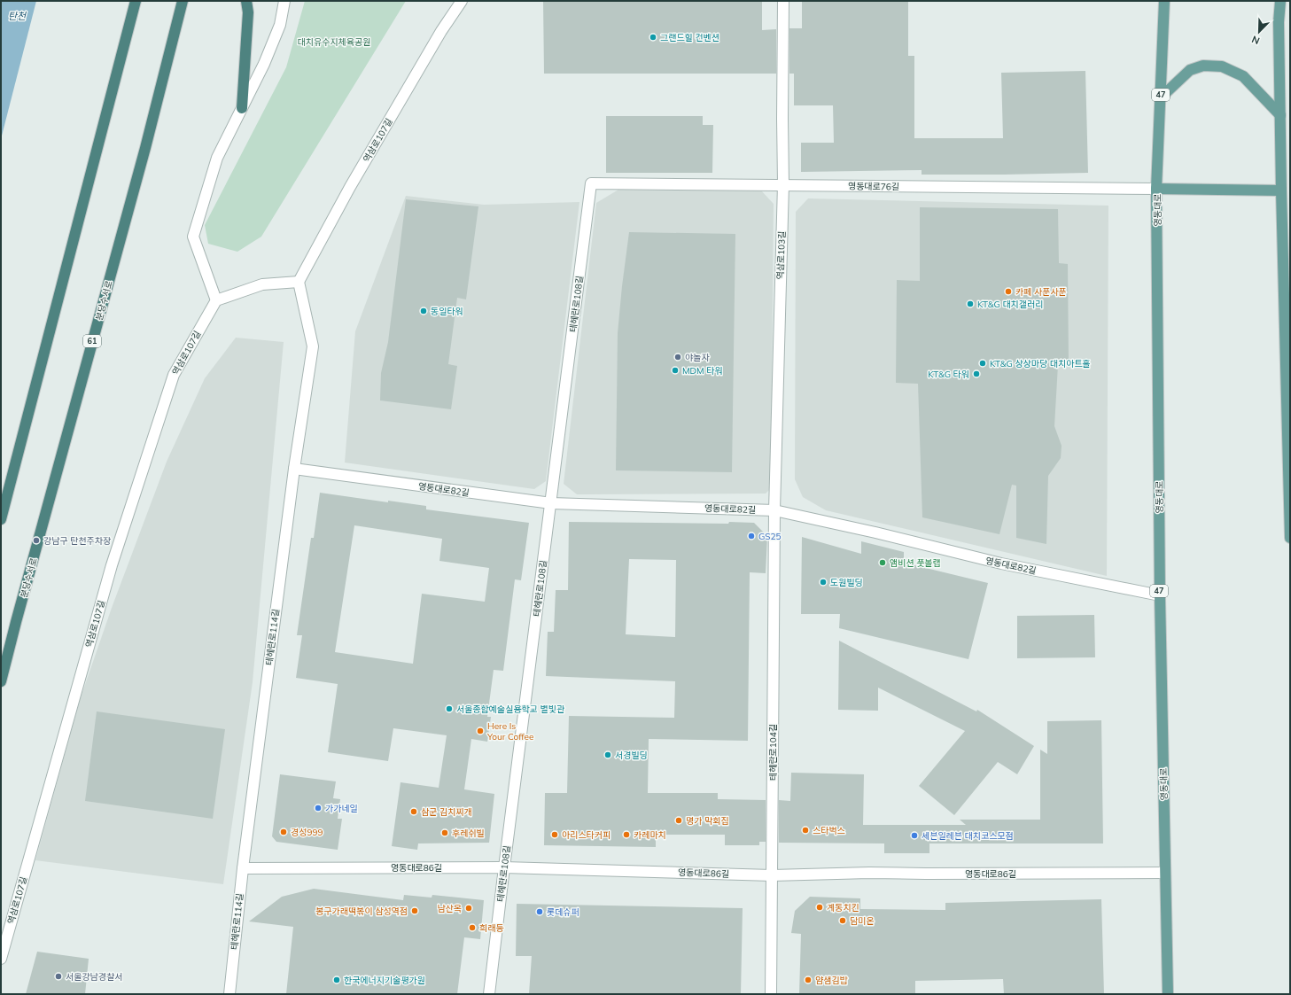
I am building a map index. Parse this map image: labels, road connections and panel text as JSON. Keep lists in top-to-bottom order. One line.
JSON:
{"streets":{"highway":["분당수서로","61"],"main road":["47","영동대로"],"street":["역삼로107길","영동대로76길","역삼로103길","테헤란로108길","영동대로82길","테헤란로114길","테헤란로104길","영동대로86길"]},"crossings":[["역삼로107길","테헤란로114길"],["영동대로76길","영동대로"],["영동대로76길","역삼로103길"],["영동대로76길","테헤란로108길"],["영동대로","영동대로82길"],["영동대로","영동대로86길"],["역삼로103길","영동대로82길"],["역삼로103길","테헤란로104길"],["테헤란로108길","영동대로82길"],["테헤란로108길","영동대로86길"],["영동대로82길","테헤란로114길"],["영동대로82길","테헤란로104길"],["테헤란로114길","영동대로86길"],["테헤란로104길","영동대로86길"]],"water":["탄천"],"parks":["대치유수지체육공원"],"places":["그랜드힐 컨벤션","카페 사푼사푼","KT&G 대치갤러리","동일타워","야놀자","KT&G 상상마당 대치아트홀","MDM 타워","KT&G 타워","GS25","강남구 탄천주차장","앰비션 풋볼랩","도원빌딩","서울종합예술실용학교 별빛관","Here Is Your Coffee","서경빌딩","가가네일","삼군 김치찌개","명가 막회집","스타벅스","경성999","후레쉬빌","아리스타커피","카레마치","세븐일레븐 대치코스모점","계동치킨","남산옥","봉구가래떡볶이 삼성역점","롯데슈퍼","담미온","희래등","서울강남경찰서","한국에너지기술평가원","얌샘김밥"],"north":"bottom left"}
